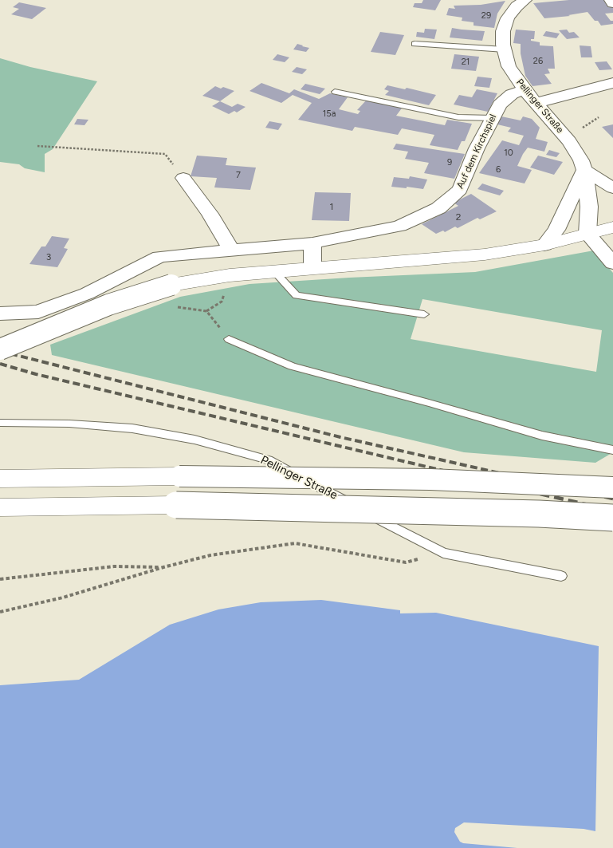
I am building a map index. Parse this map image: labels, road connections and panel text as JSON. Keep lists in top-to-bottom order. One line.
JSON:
{"streets":{"street":["Pellinger Straße","Auf dem Kirchspiel"]},"crossings":[["Pellinger Straße","Auf dem Kirchspiel"]],"house_numbers":["29","26","21","15a","10","9","6","7","1","2","3"]}
